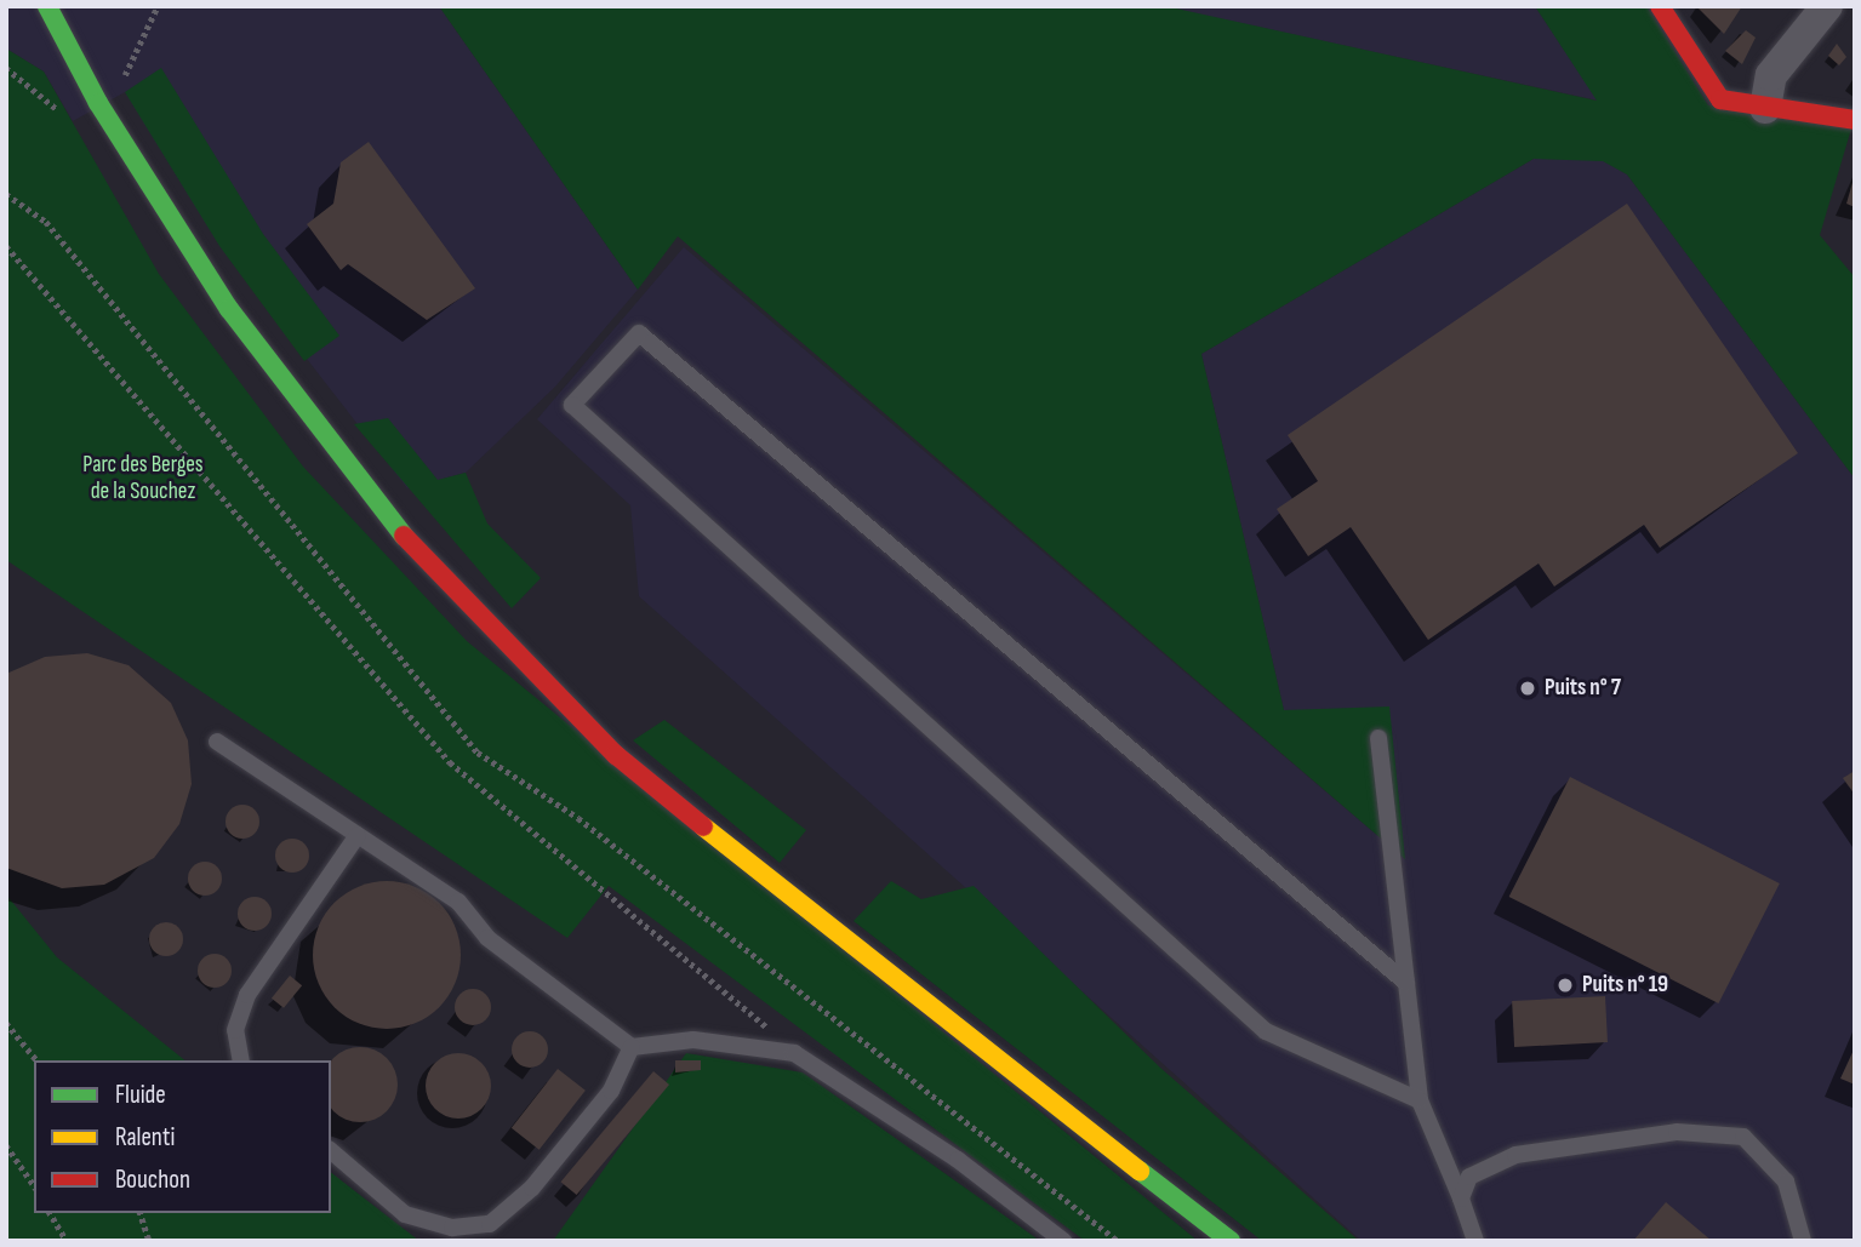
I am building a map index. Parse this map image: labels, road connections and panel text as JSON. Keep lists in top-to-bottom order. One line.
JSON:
{"parks":["Parc des Berges de la Souchez"],"places":["Puits n° 7","Puits n° 19"],"legend":["Fluide","Ralenti","Bouchon"]}
